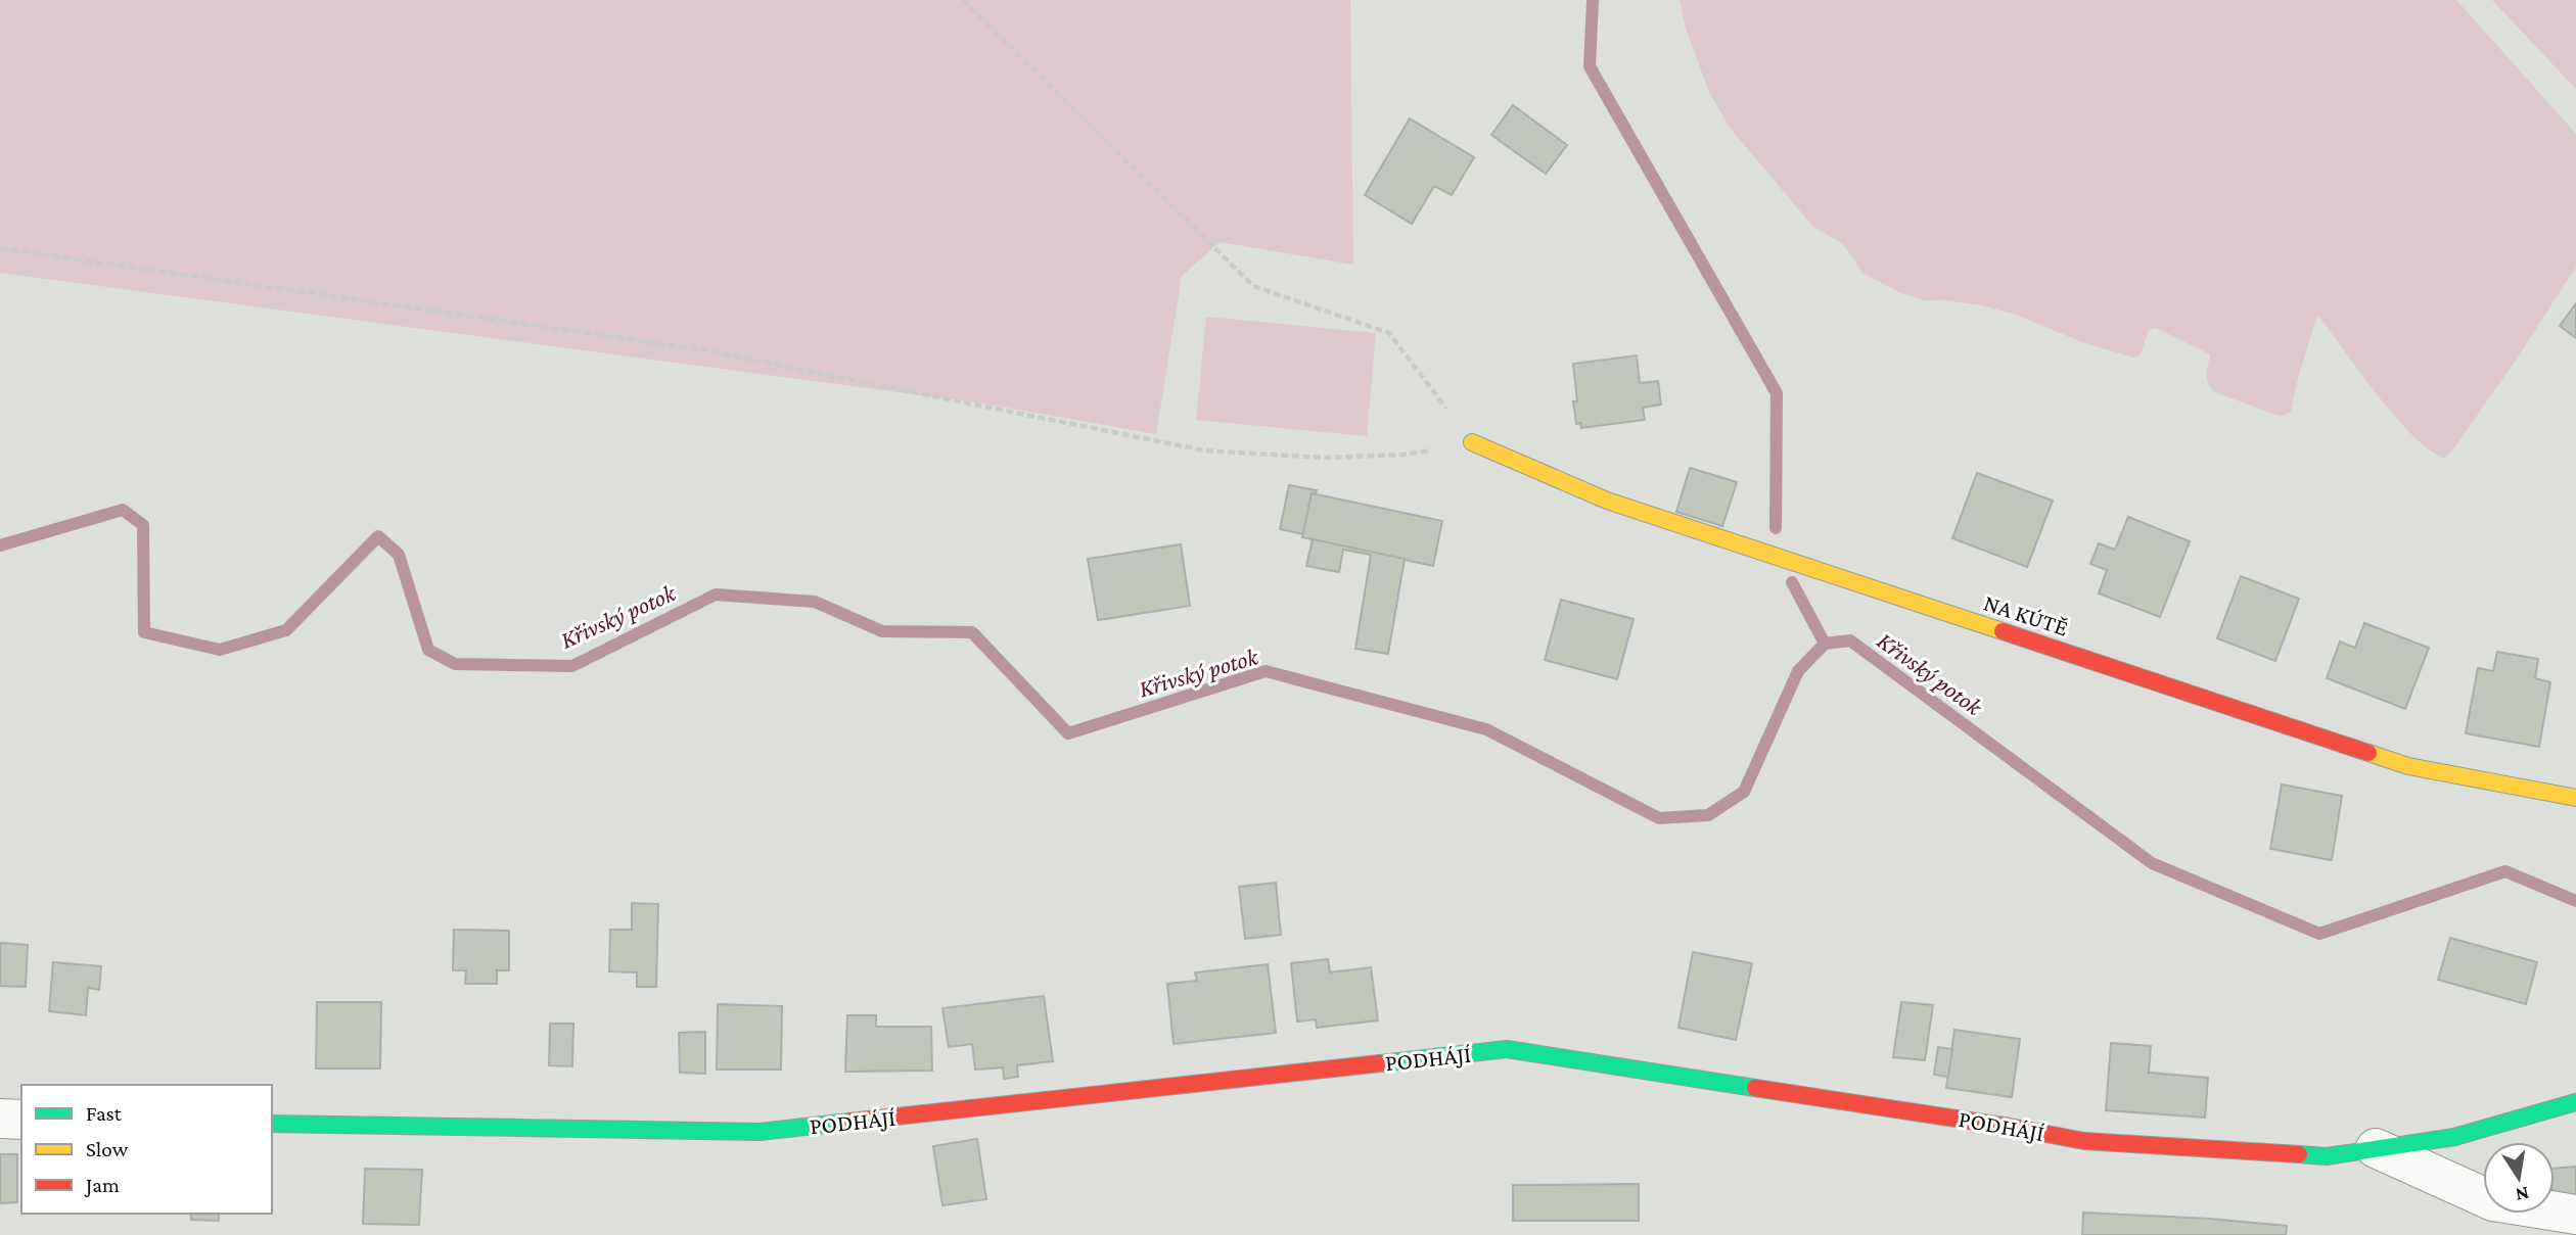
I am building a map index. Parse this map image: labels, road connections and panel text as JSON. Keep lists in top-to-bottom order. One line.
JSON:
{"streets":{"street":["NA KÚTĚ","PODHÁJÍ"]},"water":["Křivský potok"],"legend":["Fast","Slow","Jam"],"north":"bottom"}
